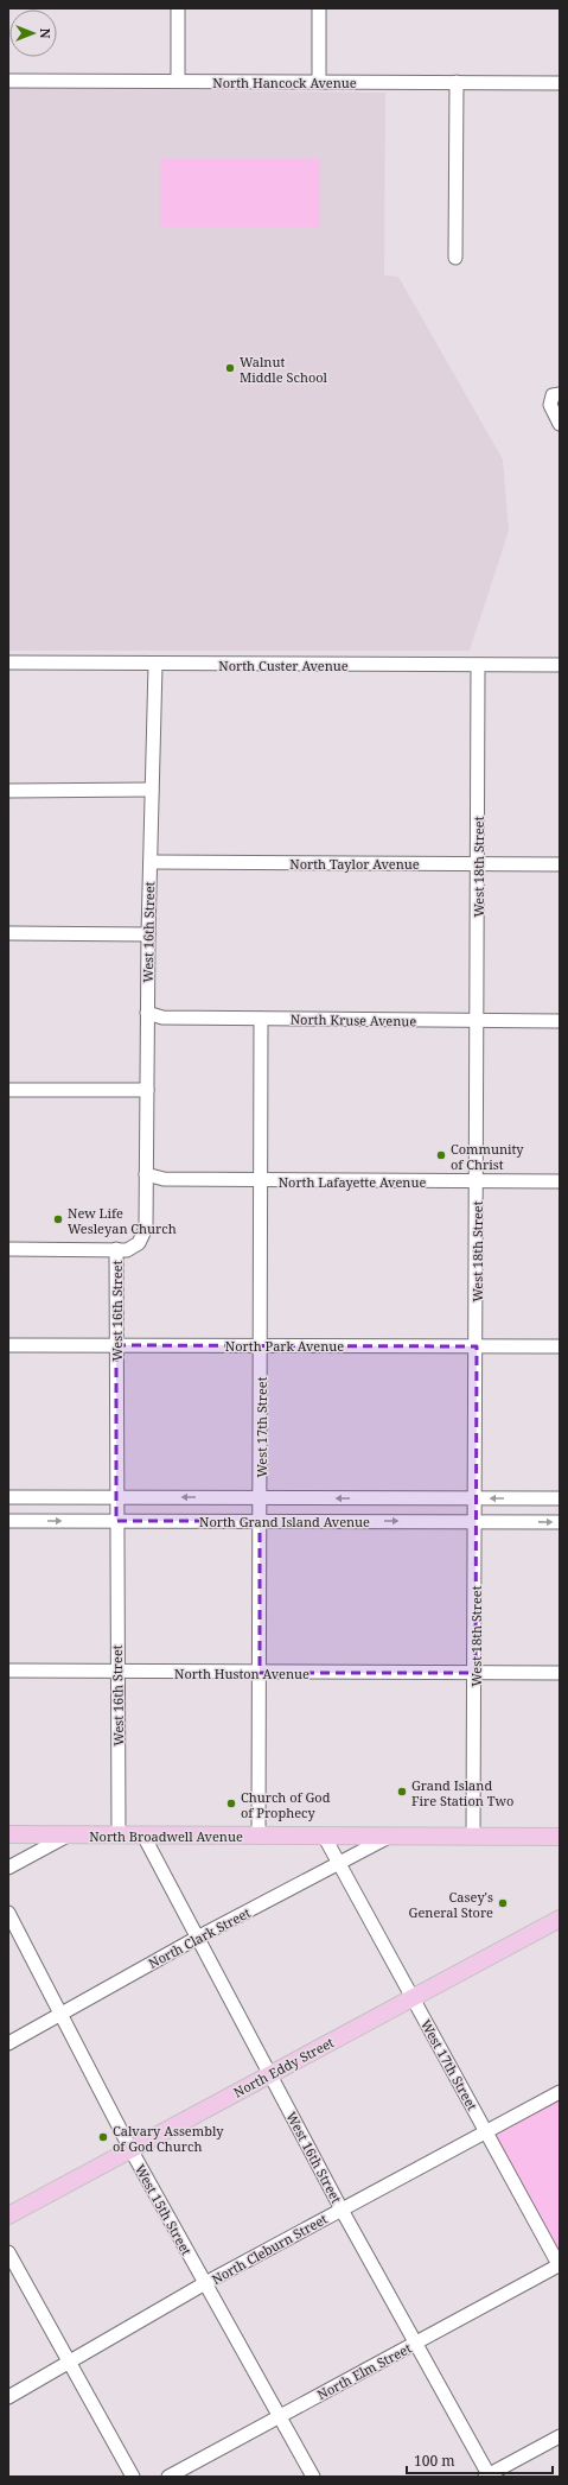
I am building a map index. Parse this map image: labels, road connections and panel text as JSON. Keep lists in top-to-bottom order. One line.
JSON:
{"streets":{"main road":["North Broadwell Avenue","North Eddy Street"],"street":["North Hancock Avenue","North Custer Avenue","North Taylor Avenue","West 18th Street","West 16th Street","North Kruse Avenue","North Lafayette Avenue","North Park Avenue","West 17th Street","North Grand Island Avenue","North Huston Avenue","North Clark Street","West 15th Street","North Cleburn Street","North Elm Street"]},"crossings":[["North Custer Avenue","West 18th Street"],["North Custer Avenue","West 16th Street"],["North Taylor Avenue","West 18th Street"],["North Taylor Avenue","West 16th Street"],["West 18th Street","North Kruse Avenue"],["West 18th Street","North Lafayette Avenue"],["West 18th Street","North Park Avenue"],["West 18th Street","North Grand Island Avenue"],["West 18th Street","North Huston Avenue"],["West 18th Street","North Broadwell Avenue"],["West 16th Street","North Kruse Avenue"],["West 16th Street","North Lafayette Avenue"],["West 16th Street","North Park Avenue"],["West 16th Street","North Grand Island Avenue"],["West 16th Street","North Huston Avenue"],["West 16th Street","North Broadwell Avenue"],["West 16th Street","North Clark Street"],["West 16th Street","North Eddy Street"],["West 16th Street","North Cleburn Street"],["West 16th Street","North Elm Street"],["North Kruse Avenue","West 17th Street"],["North Lafayette Avenue","West 17th Street"],["North Park Avenue","West 17th Street"],["West 17th Street","North Grand Island Avenue"],["West 17th Street","North Huston Avenue"],["West 17th Street","North Broadwell Avenue"],["West 17th Street","North Clark Street"],["West 17th Street","North Eddy Street"],["West 17th Street","North Cleburn Street"],["West 17th Street","North Elm Street"],["North Broadwell Avenue","North Clark Street"],["North Clark Street","West 15th Street"],["North Eddy Street","West 15th Street"],["West 15th Street","North Cleburn Street"],["West 15th Street","North Elm Street"]],"places":["Walnut Middle School","Community of Christ","New Life Wesleyan Church","Grand Island Fire Station Two","Church of God of Prophecy","Casey's General Store","Calvary Assembly of God Church"],"scale_bar":"100 m","north":"right"}
